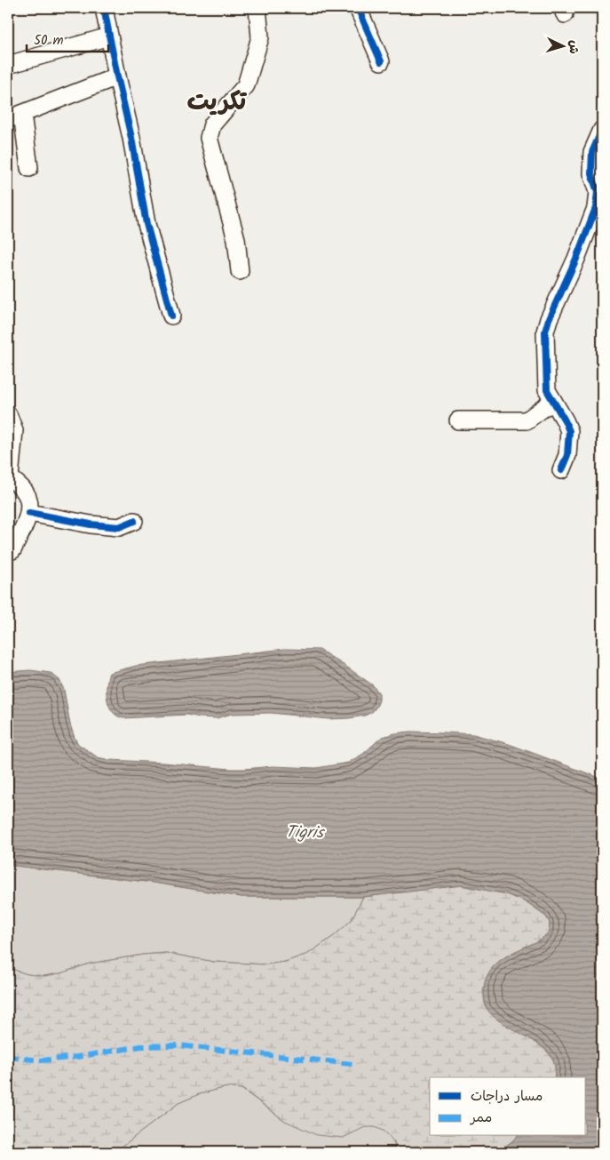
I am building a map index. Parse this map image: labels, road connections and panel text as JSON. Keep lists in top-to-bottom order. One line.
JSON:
{"districts":["تكريت"],"water":["Tigris"],"legend":["مسار دراجات","ممر"],"scale_bar":"50 m","north":"right"}
